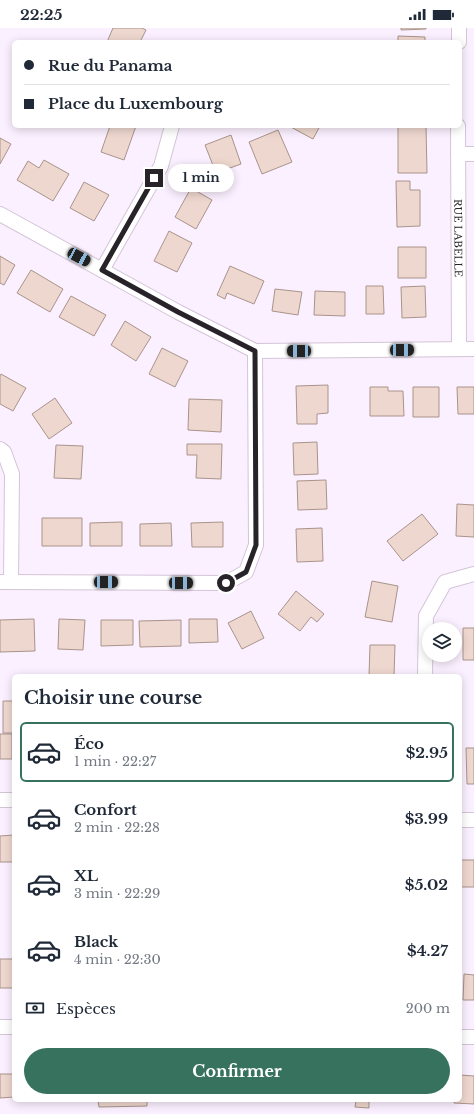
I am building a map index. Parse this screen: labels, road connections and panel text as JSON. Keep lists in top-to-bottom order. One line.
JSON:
{"streets":{"street":["RUE LABELLE"]},"page":{"status":"22:25","banner":["Rue du Panama","Place du Luxembourg"],"bubble":"1 min","heading":"Choisir une course","list":[{"name":"Éco","note":"1 min · 22:27","value":"$2.95"},{"name":"Confort","note":"2 min · 22:28","value":"$3.99"},{"name":"XL","note":"3 min · 22:29","value":"$5.02"},{"name":"Black","note":"4 min · 22:30","value":"$4.27"}],"pay":["Espèces","200 m"],"buttons":"Confirmer"}}
